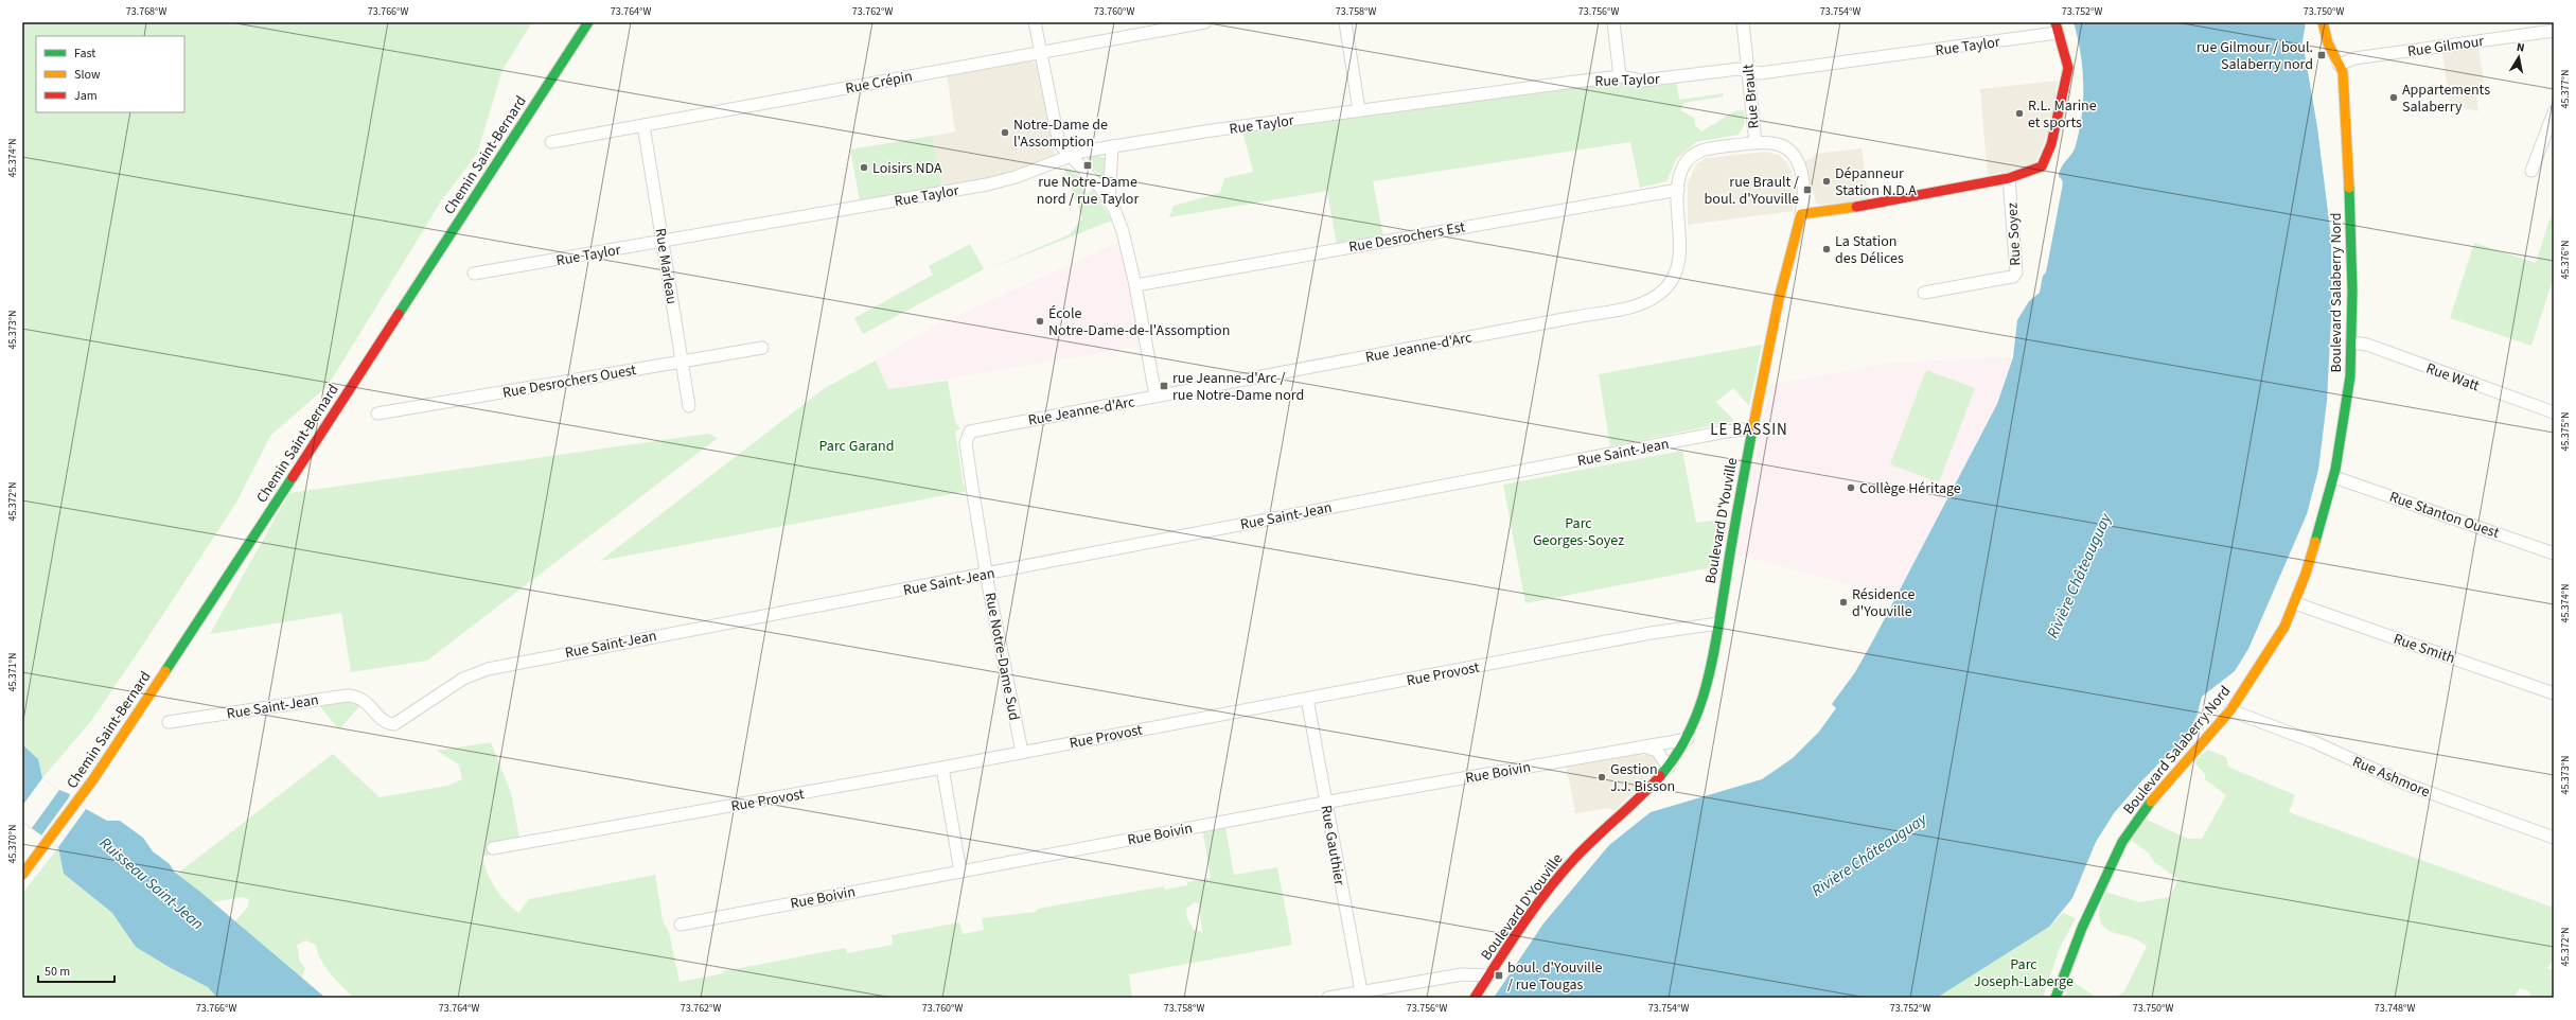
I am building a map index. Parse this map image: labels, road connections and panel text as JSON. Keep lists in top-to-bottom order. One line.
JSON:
{"streets":{"street":["Rue Taylor","Rue Gilmour","Rue Crépin","Rue Brault","Chemin Saint-Bernard","Rue Soyez","Rue Desrochers Est","Rue Marleau","Boulevard Salaberry Nord","Rue Jeanne-d'Arc","Rue Watt","Rue Desrochers Ouest","Rue Saint-Jean","Rue Stanton Ouest","Boulevard D'Youville","Rue Smith","Rue Notre-Dame Sud","Rue Provost","Rue Boivin","Rue Ashmore","Rue Gauthier"]},"crossings":[["Rue Taylor","Rue Brault"],["Rue Taylor","Rue Marleau"],["Rue Gilmour","Boulevard Salaberry Nord"],["Rue Crépin","Rue Marleau"],["Rue Brault","Rue Jeanne-d'Arc"],["Rue Brault","Boulevard D'Youville"],["Rue Desrochers Est","Rue Jeanne-d'Arc"],["Rue Marleau","Rue Desrochers Ouest"],["Boulevard Salaberry Nord","Rue Watt"],["Boulevard Salaberry Nord","Rue Stanton Ouest"],["Boulevard Salaberry Nord","Rue Smith"],["Boulevard Salaberry Nord","Rue Ashmore"],["Rue Jeanne-d'Arc","Rue Notre-Dame Sud"],["Rue Saint-Jean","Boulevard D'Youville"],["Rue Saint-Jean","Rue Notre-Dame Sud"],["Boulevard D'Youville","Rue Provost"],["Boulevard D'Youville","Rue Boivin"],["Rue Notre-Dame Sud","Rue Provost"],["Rue Provost","Rue Gauthier"],["Rue Boivin","Rue Gauthier"]],"districts":["LE BASSIN"],"water":["Rivière Châteauguay","Ruisseau Saint-Jean"],"parks":["Parc Garand","Parc Georges-Soyez","Parc Joseph-Laberge"],"places":{"transit":["rue Gilmour / boul. Salaberry nord","rue Notre-Dame nord / rue Taylor","rue Brault / boul. d'Youville","rue Jeanne-d'Arc / rue Notre-Dame nord","boul. d'Youville / rue Tougas"],"other":["Appartements Salaberry","R.L. Marine et sports","Notre-Dame de l'Assomption","Loisirs NDA","Dépanneur Station N.D.A","La Station des Délices","École Notre-Dame-de-l'Assomption","Collège Héritage","Résidence d'Youville","Gestion J.J. Bisson"]},"legend":["Fast","Slow","Jam"],"scale_bar":"50 m","north":"top","coordinates":["73.768°W","73.766°W","73.764°W","73.762°W","73.760°W","73.758°W","73.756°W","73.754°W","73.752°W","73.750°W","45.377°N","45.374°N","45.376°N","45.373°N","45.375°N","45.372°N","45.371°N","45.370°N","73.748°W"]}
